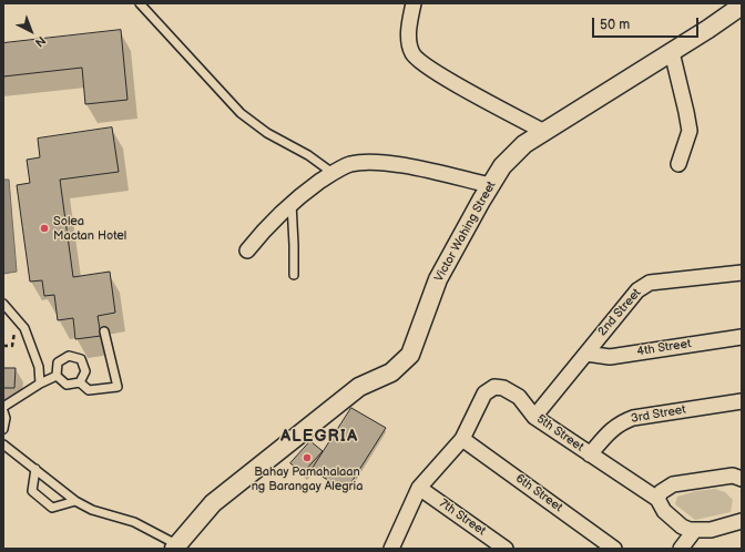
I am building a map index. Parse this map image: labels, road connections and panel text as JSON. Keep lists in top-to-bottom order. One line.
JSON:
{"streets":{"street":["Victor Wahing Street","2nd Street","4th Street","3rd Street","5th Street","6th Street","7th Street"]},"crossings":[["2nd Street","4th Street"],["2nd Street","5th Street"],["3rd Street","5th Street"],["5th Street","6th Street"],["5th Street","7th Street"]],"districts":["ALEGRIA"],"places":["Solea Mactan Hotel","Bahay Pamahalaan ng Barangay Alegria"],"scale_bar":"50 m","north":"bottom right"}
